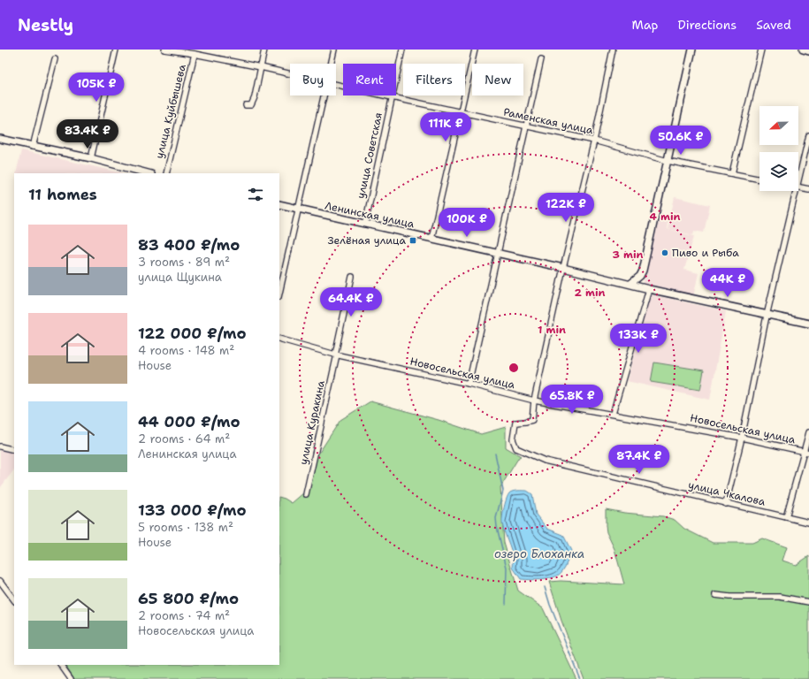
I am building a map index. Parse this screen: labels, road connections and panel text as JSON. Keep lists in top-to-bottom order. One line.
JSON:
{"streets":{"street":["улица Куйбышева","Раменская улица","улица Советская","Ленинская улица","Новосельская улица","улица Куракина","улица Чкалова"]},"crossings":[["улица Куйбышева","Раменская улица"],["Раменская улица","улица Советская"],["улица Советская","Ленинская улица"],["Новосельская улица","улица Куракина"],["Новосельская улица","улица Чкалова"]],"water":["озеро Блоханка"],"places":{"transit":["Зелёная улица"],"other":["Пиво и Рыба"]},"north":"left","page":{"header":"Nestly","nav":["Map","Directions","Saved"],"chip":["Buy","Rent","Filters","New"],"price":["105K ₽","111K ₽","83.4K ₽","50.6K ₽","122K ₽","100K ₽","44K ₽","64.4K ₽","133K ₽","65.8K ₽","87.4K ₽"],"heading":"11 homes","list":[{"name":"83 400 ₽/mo","note":"3 rooms · 89 m² · улица Щукина"},{"name":"122 000 ₽/mo","note":"4 rooms · 148 m² · House"},{"name":"44 000 ₽/mo","note":"2 rooms · 64 m² · Ленинская улица"},{"name":"133 000 ₽/mo","note":"5 rooms · 138 m² · House"},{"name":"65 800 ₽/mo","note":"2 rooms · 74 m² · Новосельская улица"}]},"rings":["4 min","3 min","2 min","1 min"]}
